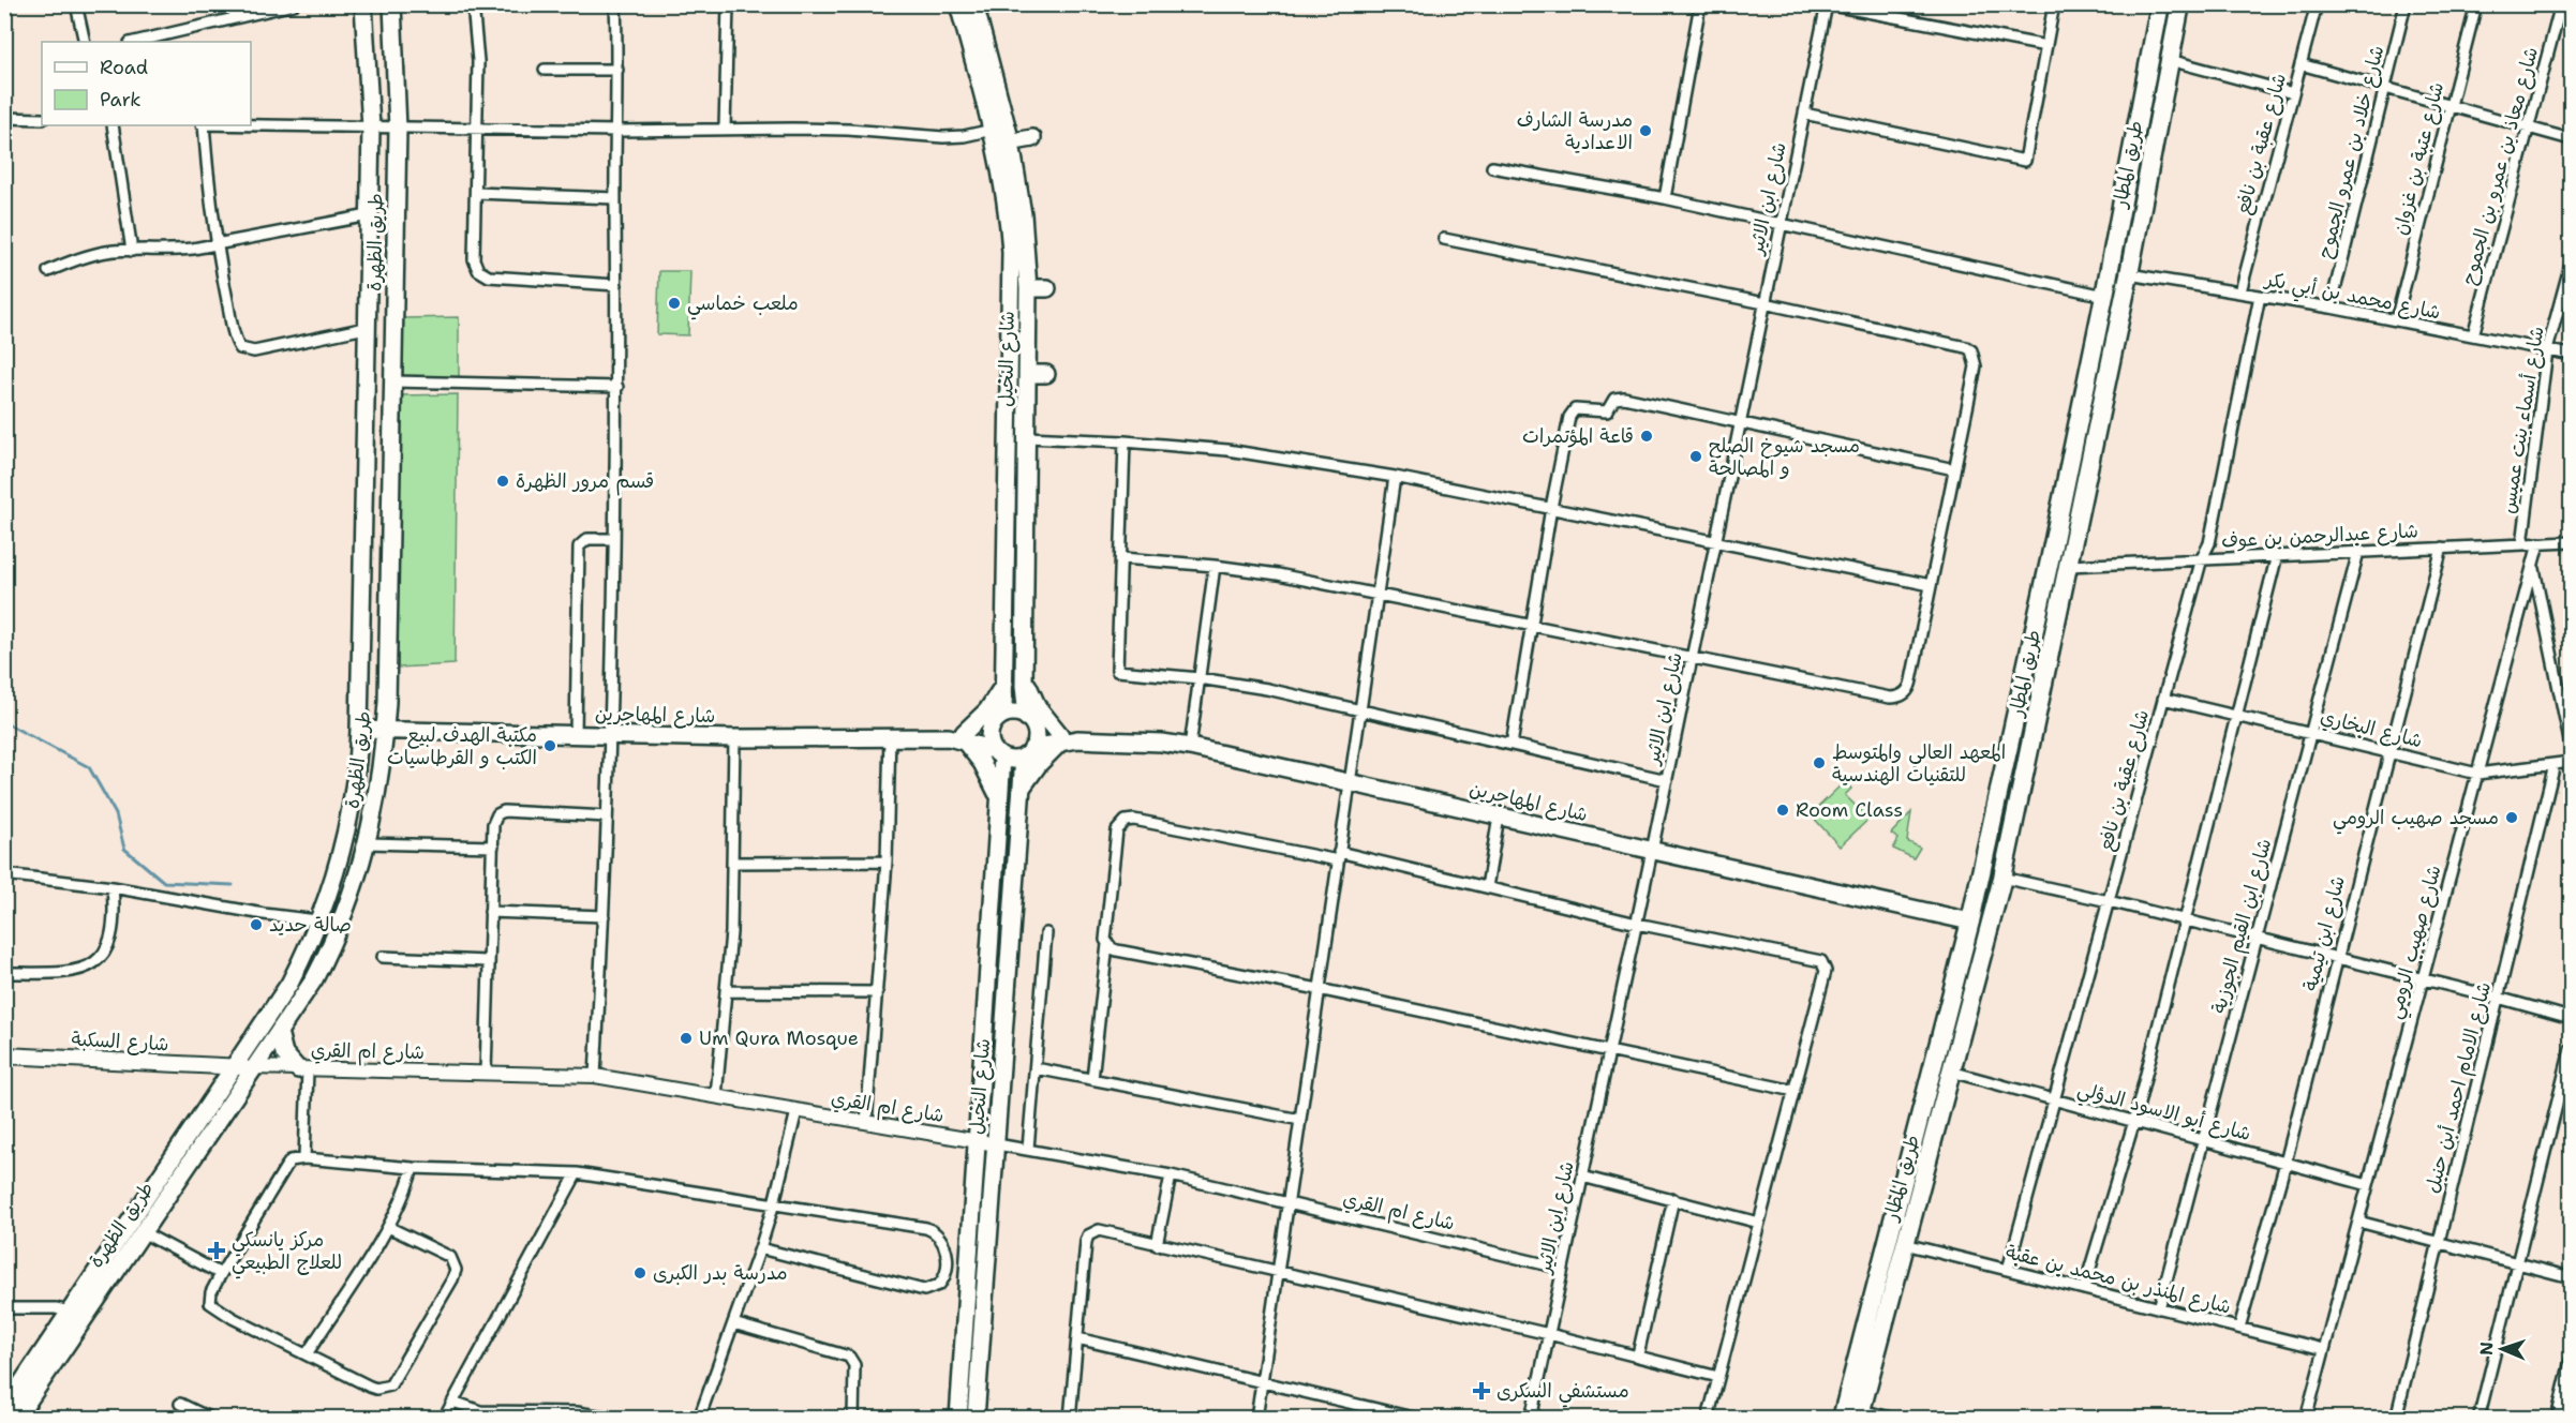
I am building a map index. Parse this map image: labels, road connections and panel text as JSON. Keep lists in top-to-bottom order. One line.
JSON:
{"streets":{"highway":["طريق المطار"],"main road":["طريق الظهرة","شارع النخيل","شارع المهاجرين","شارع السكبة","شارع ام القري"],"street":["شارع عقبة بن نافع","شارع خلاد بن عمرو الجموح","شارع عتبة بن غزوان","شارع معاذ بن عمرو بن الجموح","شارع ابن الاثير","شارع محمد بن أبي بكر","شارع أسماء بنت عميس","شارع عبدالرحمن بن عوف","شارع البخاري","شارع ابن القيم الجوزية","شارع ابن تيمية","شارع صهيب الرومي","شارع الامام احمد أبن حنبل","شارع أبو الاسود الدؤلي","شارع المنذر بن محمد بن عقبة"]},"crossings":[["شارع عقبة بن نافع","شارع محمد بن أبي بكر"],["شارع عقبة بن نافع","شارع عبدالرحمن بن عوف"],["شارع عقبة بن نافع","شارع البخاري"],["شارع عقبة بن نافع","شارع أبو الاسود الدؤلي"],["شارع عقبة بن نافع","شارع المنذر بن محمد بن عقبة"],["شارع خلاد بن عمرو الجموح","شارع محمد بن أبي بكر"],["شارع عتبة بن غزوان","شارع محمد بن أبي بكر"],["طريق المطار","شارع محمد بن أبي بكر"],["طريق المطار","شارع عبدالرحمن بن عوف"],["طريق المطار","شارع المهاجرين"],["طريق المطار","شارع أبو الاسود الدؤلي"],["طريق المطار","شارع المنذر بن محمد بن عقبة"],["شارع معاذ بن عمرو بن الجموح","شارع محمد بن أبي بكر"],["شارع ابن الاثير","شارع المهاجرين"],["شارع ابن الاثير","شارع ام القري"],["طريق الظهرة","شارع المهاجرين"],["طريق الظهرة","شارع السكبة"],["طريق الظهرة","شارع ام القري"],["شارع محمد بن أبي بكر","شارع أسماء بنت عميس"],["شارع النخيل","شارع المهاجرين"],["شارع النخيل","شارع ام القري"],["شارع أسماء بنت عميس","شارع عبدالرحمن بن عوف"],["شارع عبدالرحمن بن عوف","شارع ابن القيم الجوزية"],["شارع عبدالرحمن بن عوف","شارع ابن تيمية"],["شارع عبدالرحمن بن عوف","شارع صهيب الرومي"],["شارع البخاري","شارع ابن القيم الجوزية"],["شارع البخاري","شارع ابن تيمية"],["شارع البخاري","شارع صهيب الرومي"],["شارع البخاري","شارع الامام احمد أبن حنبل"],["شارع ابن القيم الجوزية","شارع أبو الاسود الدؤلي"],["شارع ابن القيم الجوزية","شارع المنذر بن محمد بن عقبة"],["شارع ابن تيمية","شارع أبو الاسود الدؤلي"],["شارع ابن تيمية","شارع المنذر بن محمد بن عقبة"],["شارع صهيب الرومي","شارع أبو الاسود الدؤلي"],["شارع صهيب الرومي","شارع المنذر بن محمد بن عقبة"],["شارع السكبة","شارع ام القري"]],"places":{"other":["مدرسة الشارف الاعدادية","ملعب خماسي","قاعة المؤتمرات","مسجد شيوخ الصلح و المصالحة","قسم مرور الظهرة","مكتبة الهدف لبيع الكتب و القرطاسيات","المعهد العالي والمتوسط للتقنيات الهندسية","Room Class","مسجد صهيب الرومي","صالة حديد","Um Qura Mosque","مدرسة بدر الكبرى"],"health":["مركز يانسكي للعلاج الطبيعي","مستشفي السكرى"]},"legend":["Road","Park"],"north":"left"}
